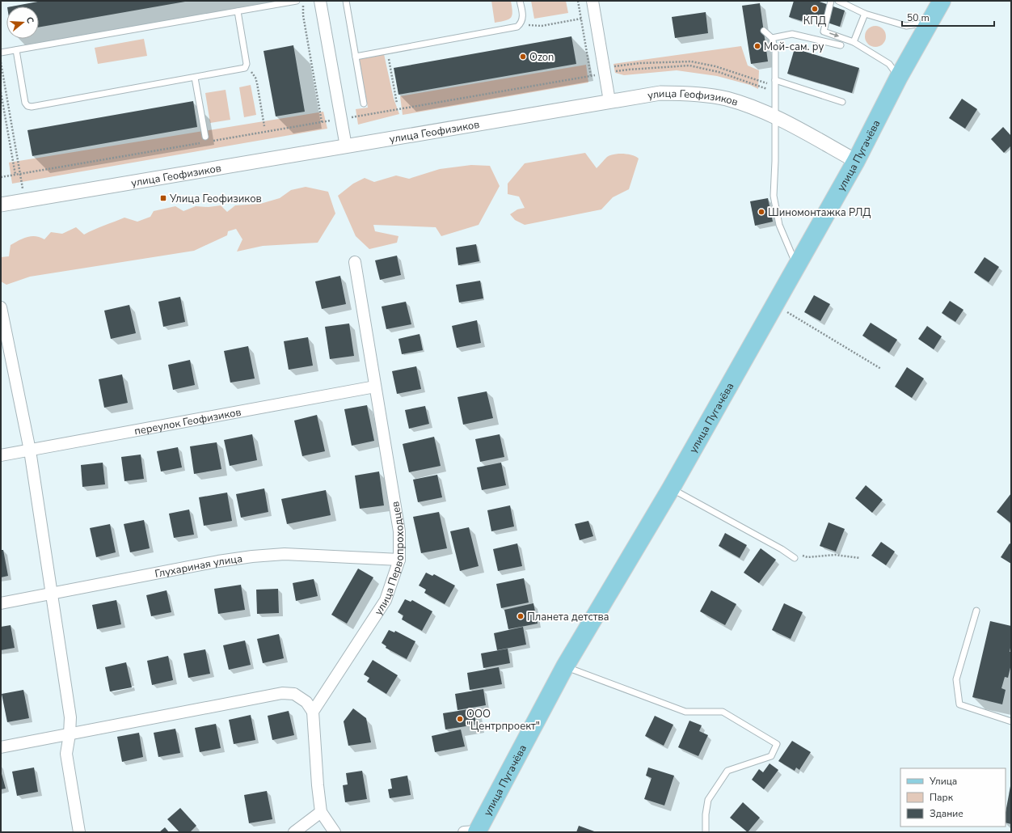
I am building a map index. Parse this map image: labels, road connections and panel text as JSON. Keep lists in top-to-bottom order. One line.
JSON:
{"streets":{"main road":["улица Пугачёва"],"street":["улица Геофизиков","переулок Геофизиков","улица Первопроходцев","Глухариная улица"]},"crossings":[["улица Геофизиков","улица Пугачёва"],["переулок Геофизиков","улица Первопроходцев"],["улица Первопроходцев","Глухариная улица"]],"places":{"other":["КПД","Мой-сам. ру","Ozon","Шиномонтажка РЛД","Планета детства","ООО \"Центрпроект\""],"transit":["Улица Геофизиков"]},"legend":["Улица","Парк","Здание"],"scale_bar":"50 m","north":"right"}
